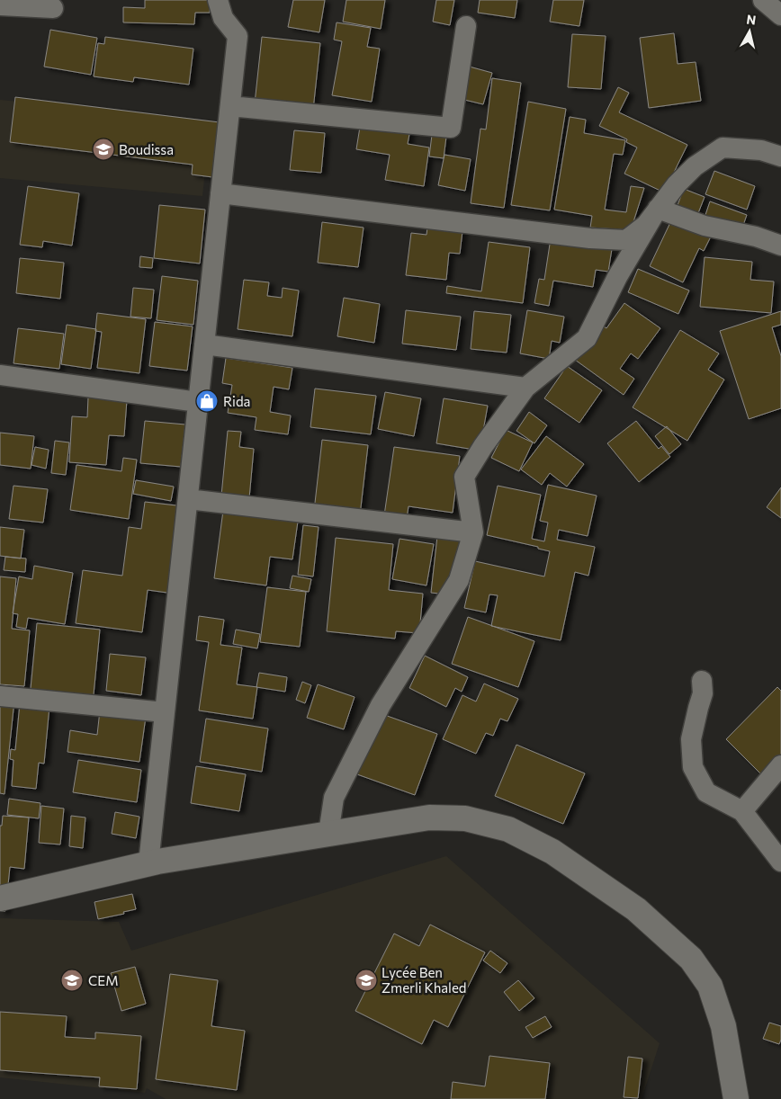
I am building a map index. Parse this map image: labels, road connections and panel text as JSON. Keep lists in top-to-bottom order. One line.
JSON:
{"places":{"school or university":["Boudissa","CEM","Lycée Ben Zmerli Khaled"],"shop":["Rida"]},"north":"top"}
